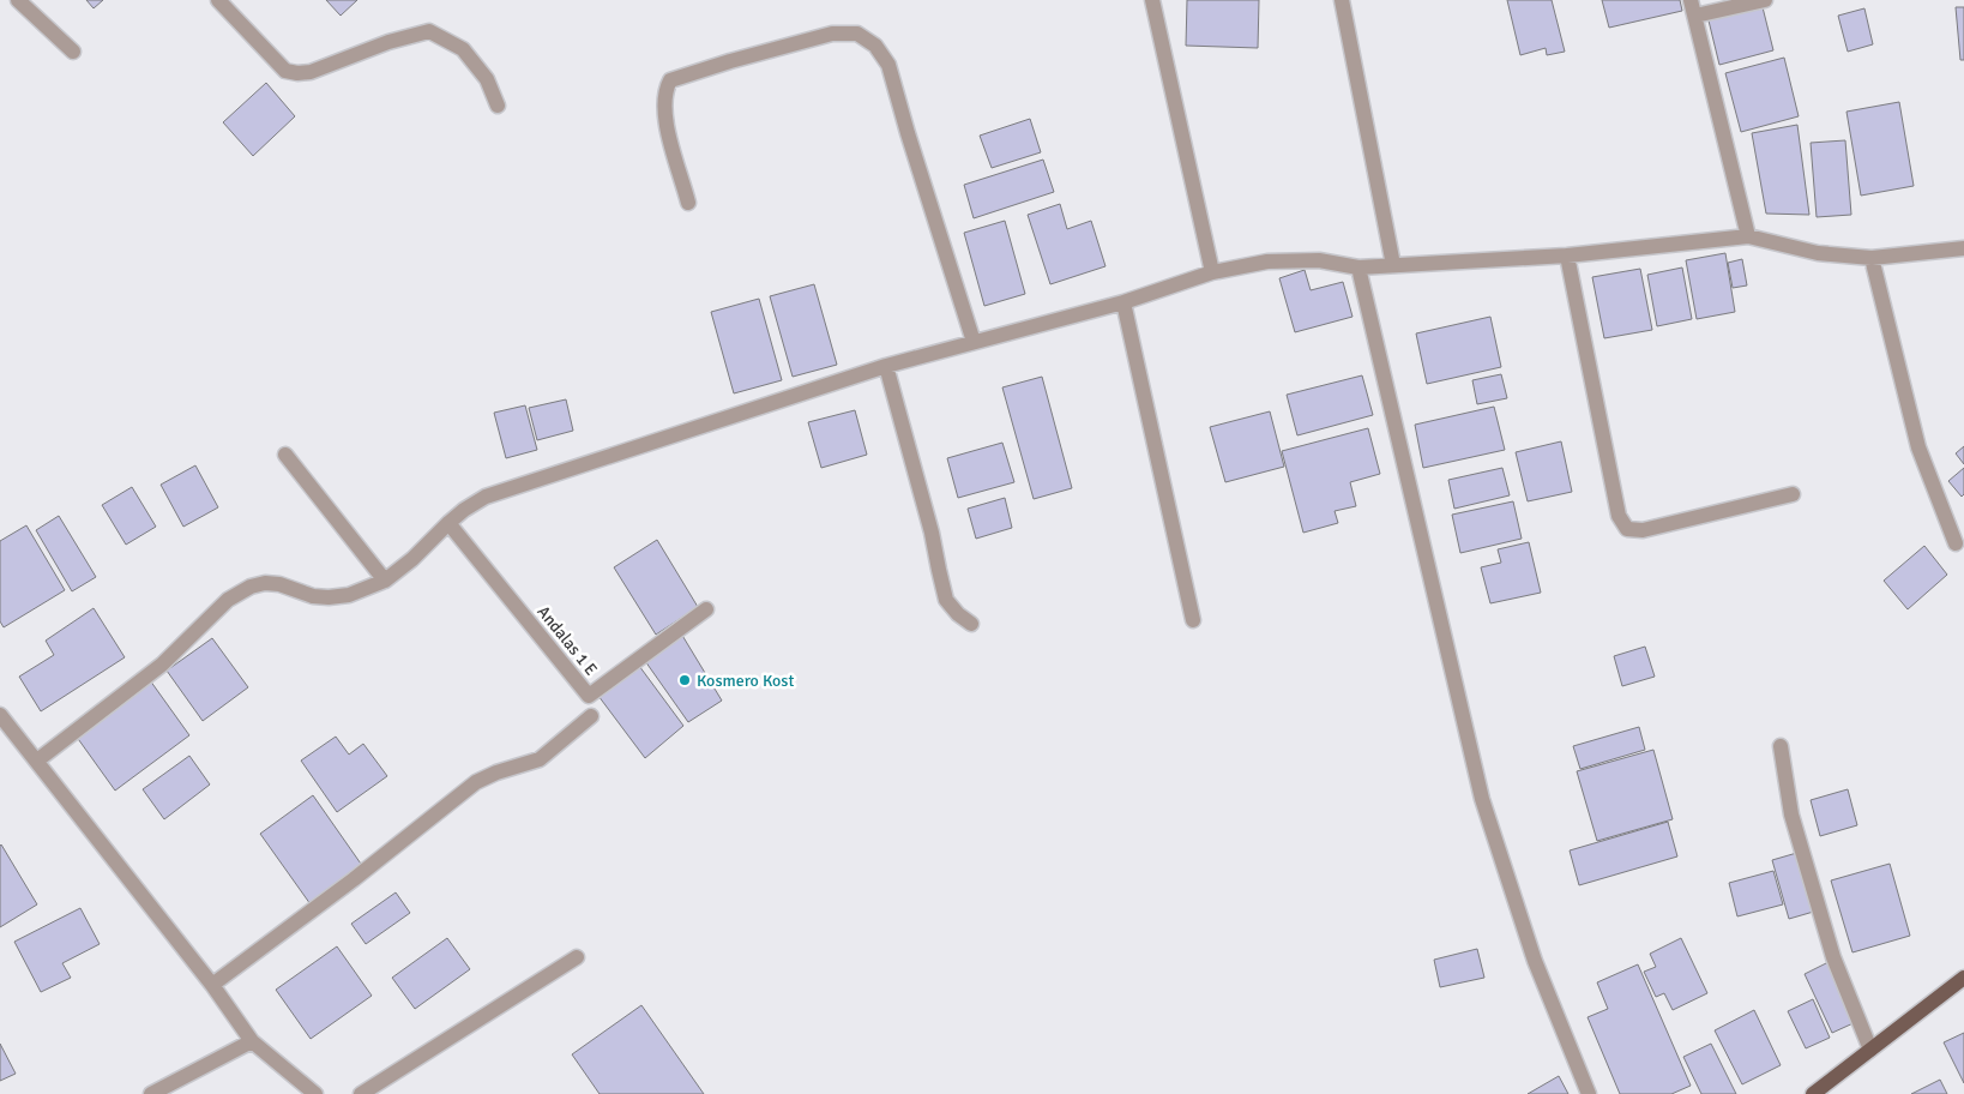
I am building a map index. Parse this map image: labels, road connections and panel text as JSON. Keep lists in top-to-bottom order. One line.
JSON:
{"streets":{"street":["Andalas 1 E"]},"places":["Kosmero Kost"]}
